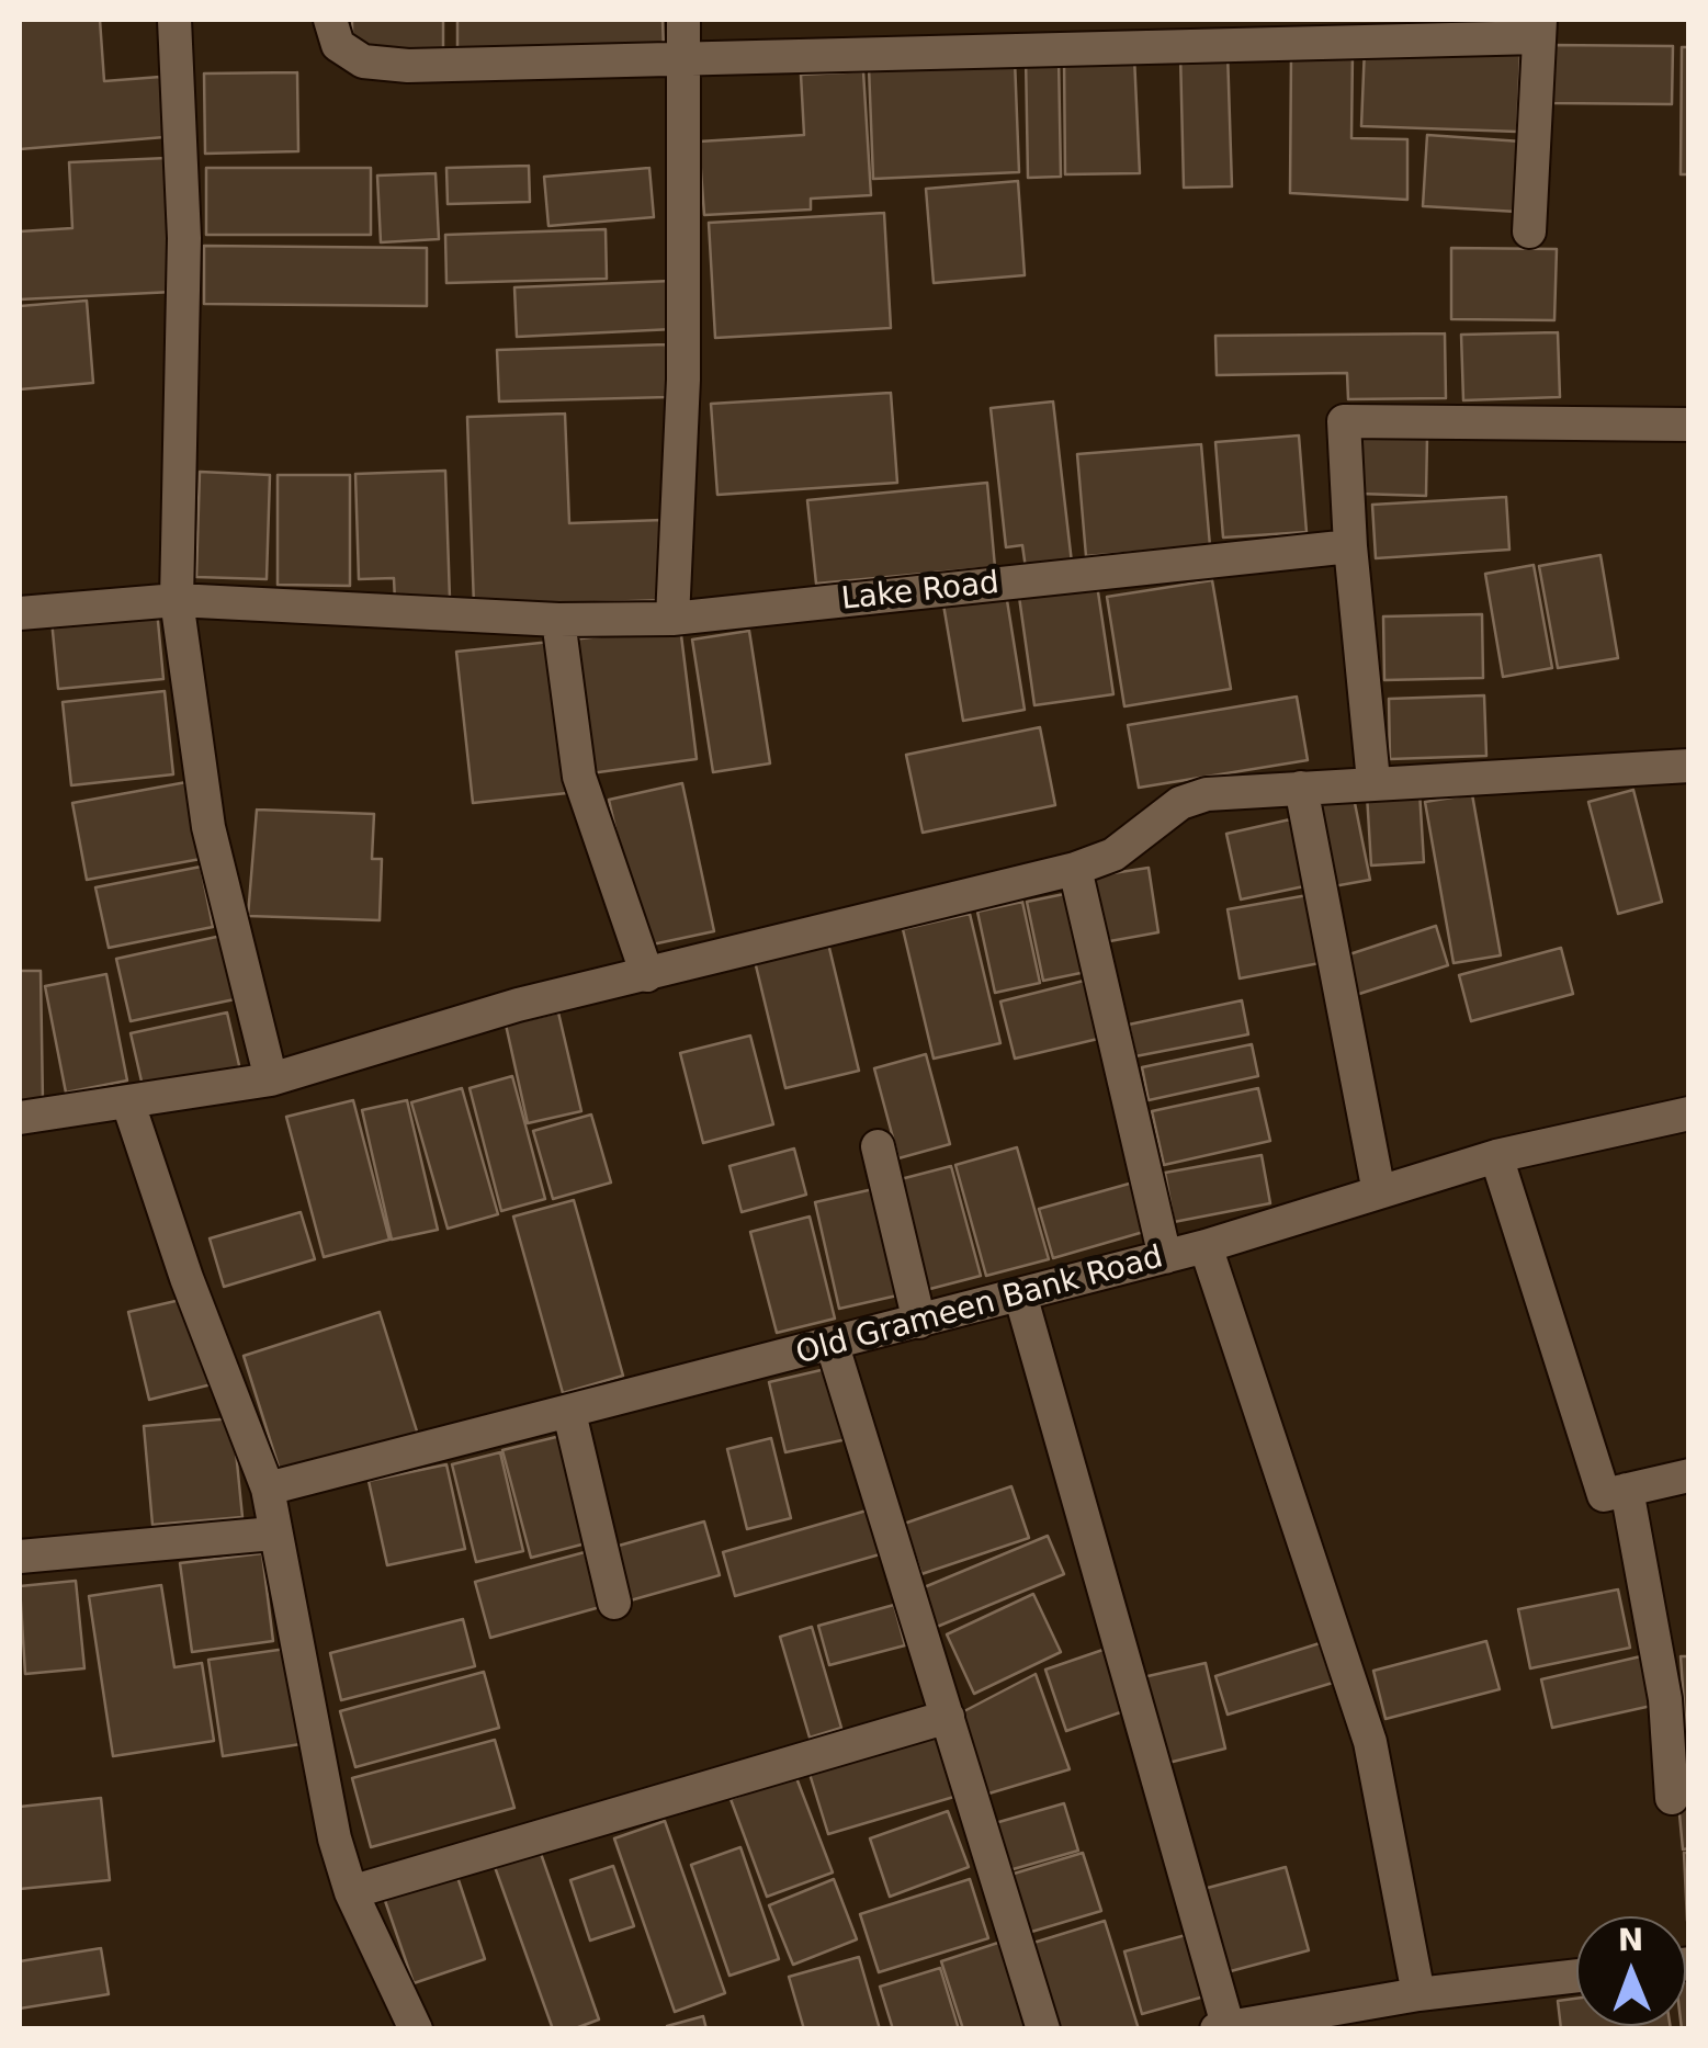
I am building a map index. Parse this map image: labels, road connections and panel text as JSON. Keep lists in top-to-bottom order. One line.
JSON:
{"streets":{"street":["Lake Road","Old Grameen Bank Road"]},"north":"top"}
